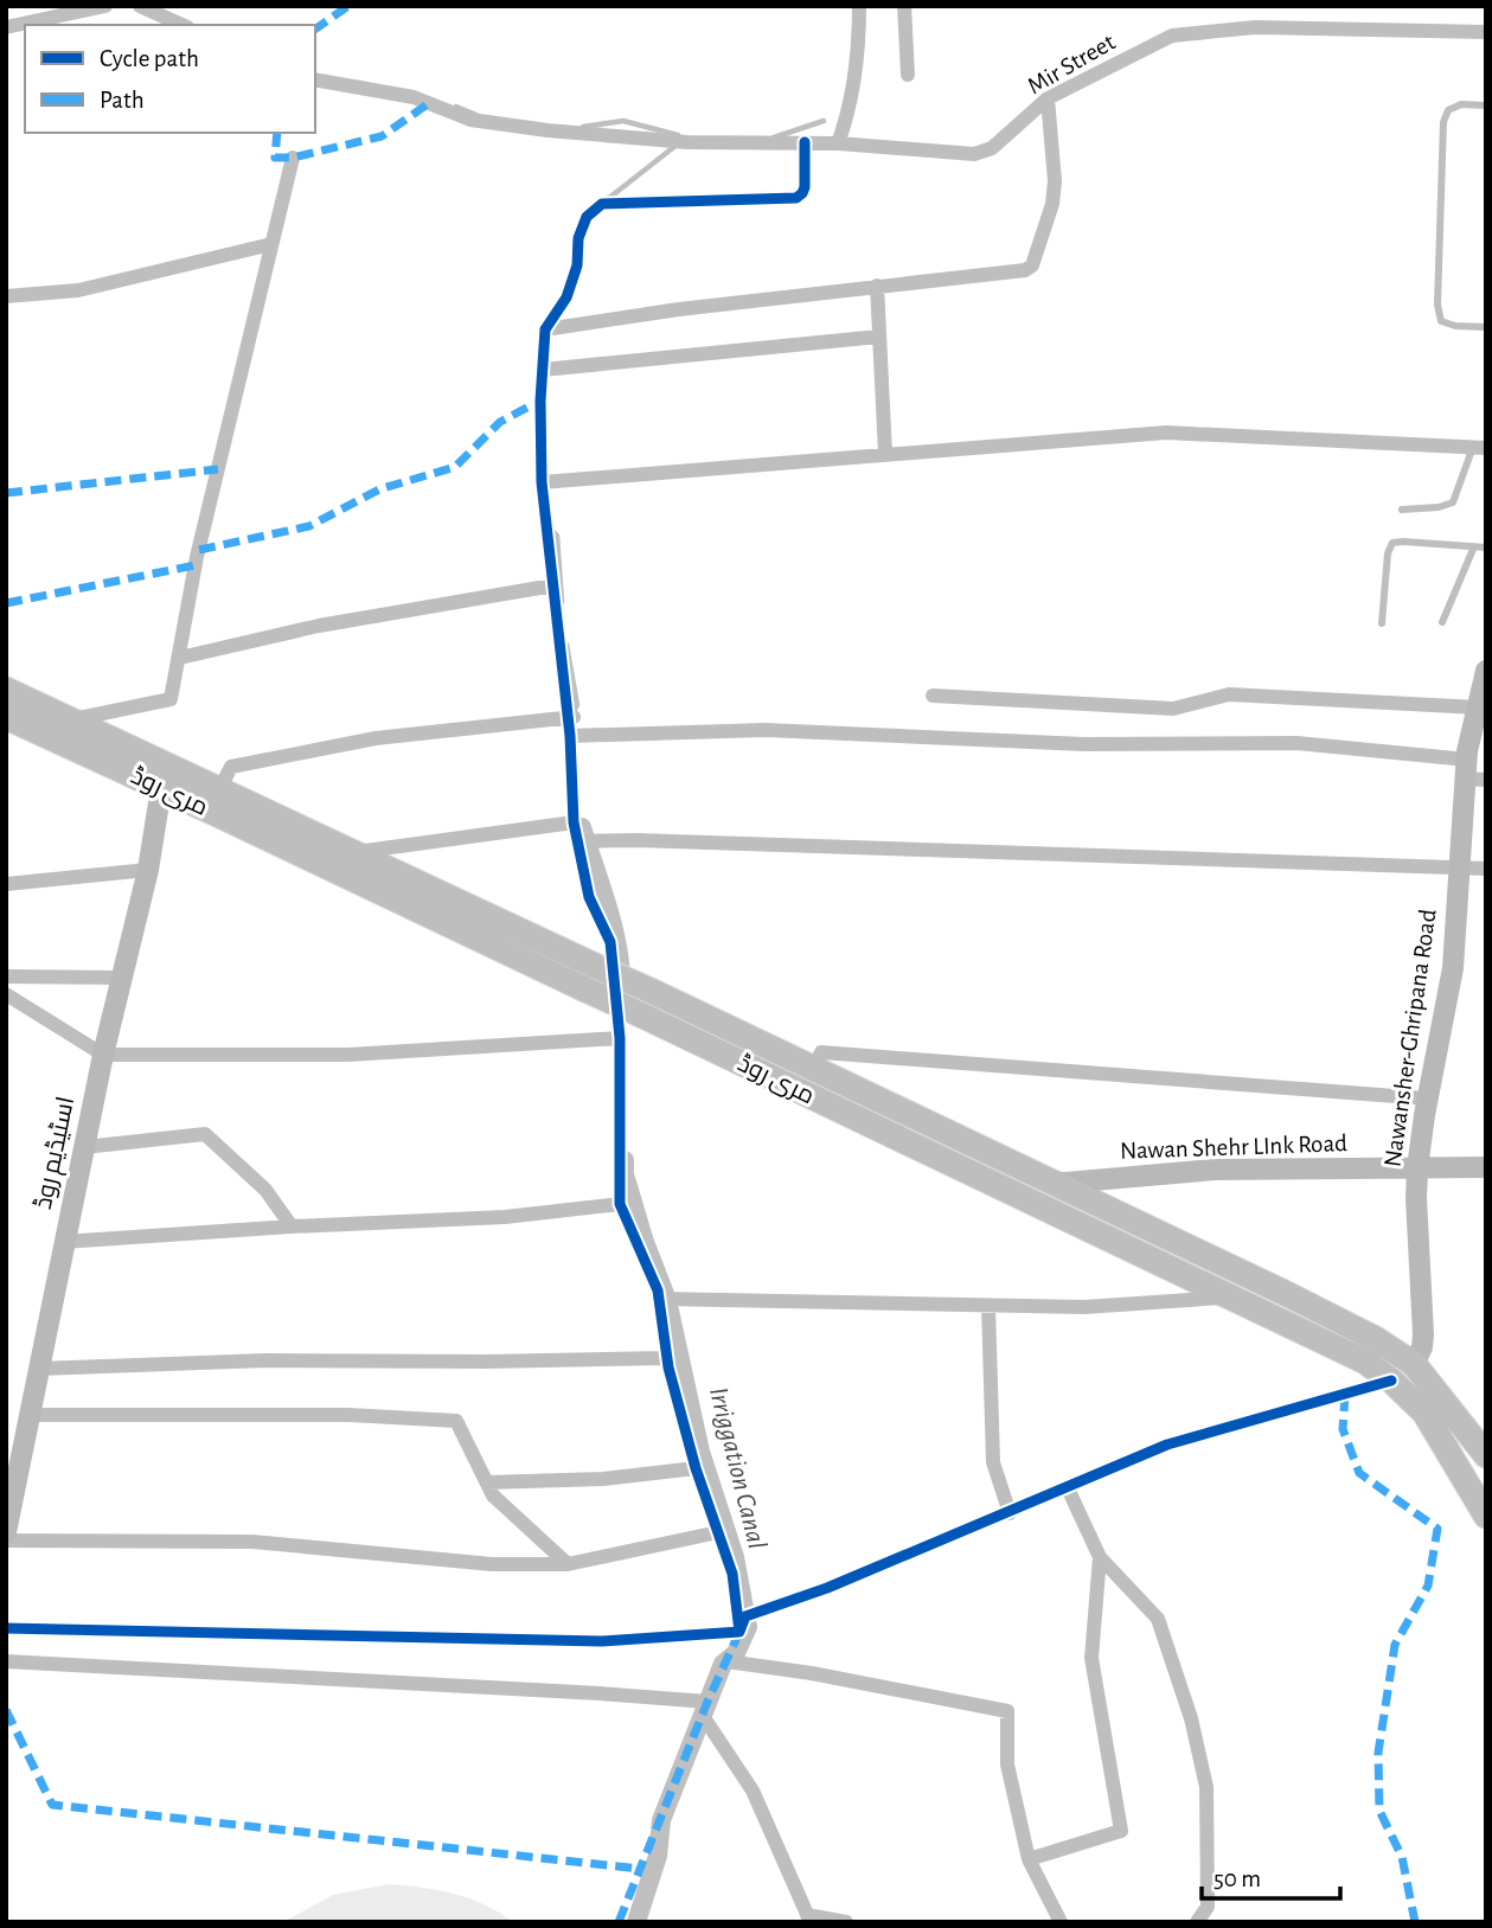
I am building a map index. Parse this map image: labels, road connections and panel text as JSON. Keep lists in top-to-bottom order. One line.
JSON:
{"streets":{"main road":["مری روڈ"],"street":["Mir Street","Nawansher-Ghripana Road","Nawan Shehr LInk Road","اسٹیڈیم روڈ"]},"crossings":[["مری روڈ","Nawansher-Ghripana Road"],["مری روڈ","Nawan Shehr LInk Road"],["مری روڈ","اسٹیڈیم روڈ"],["Nawansher-Ghripana Road","Nawan Shehr LInk Road"]],"water":["Irriggation Canal"],"legend":["Cycle path","Path"],"scale_bar":"50 m"}
